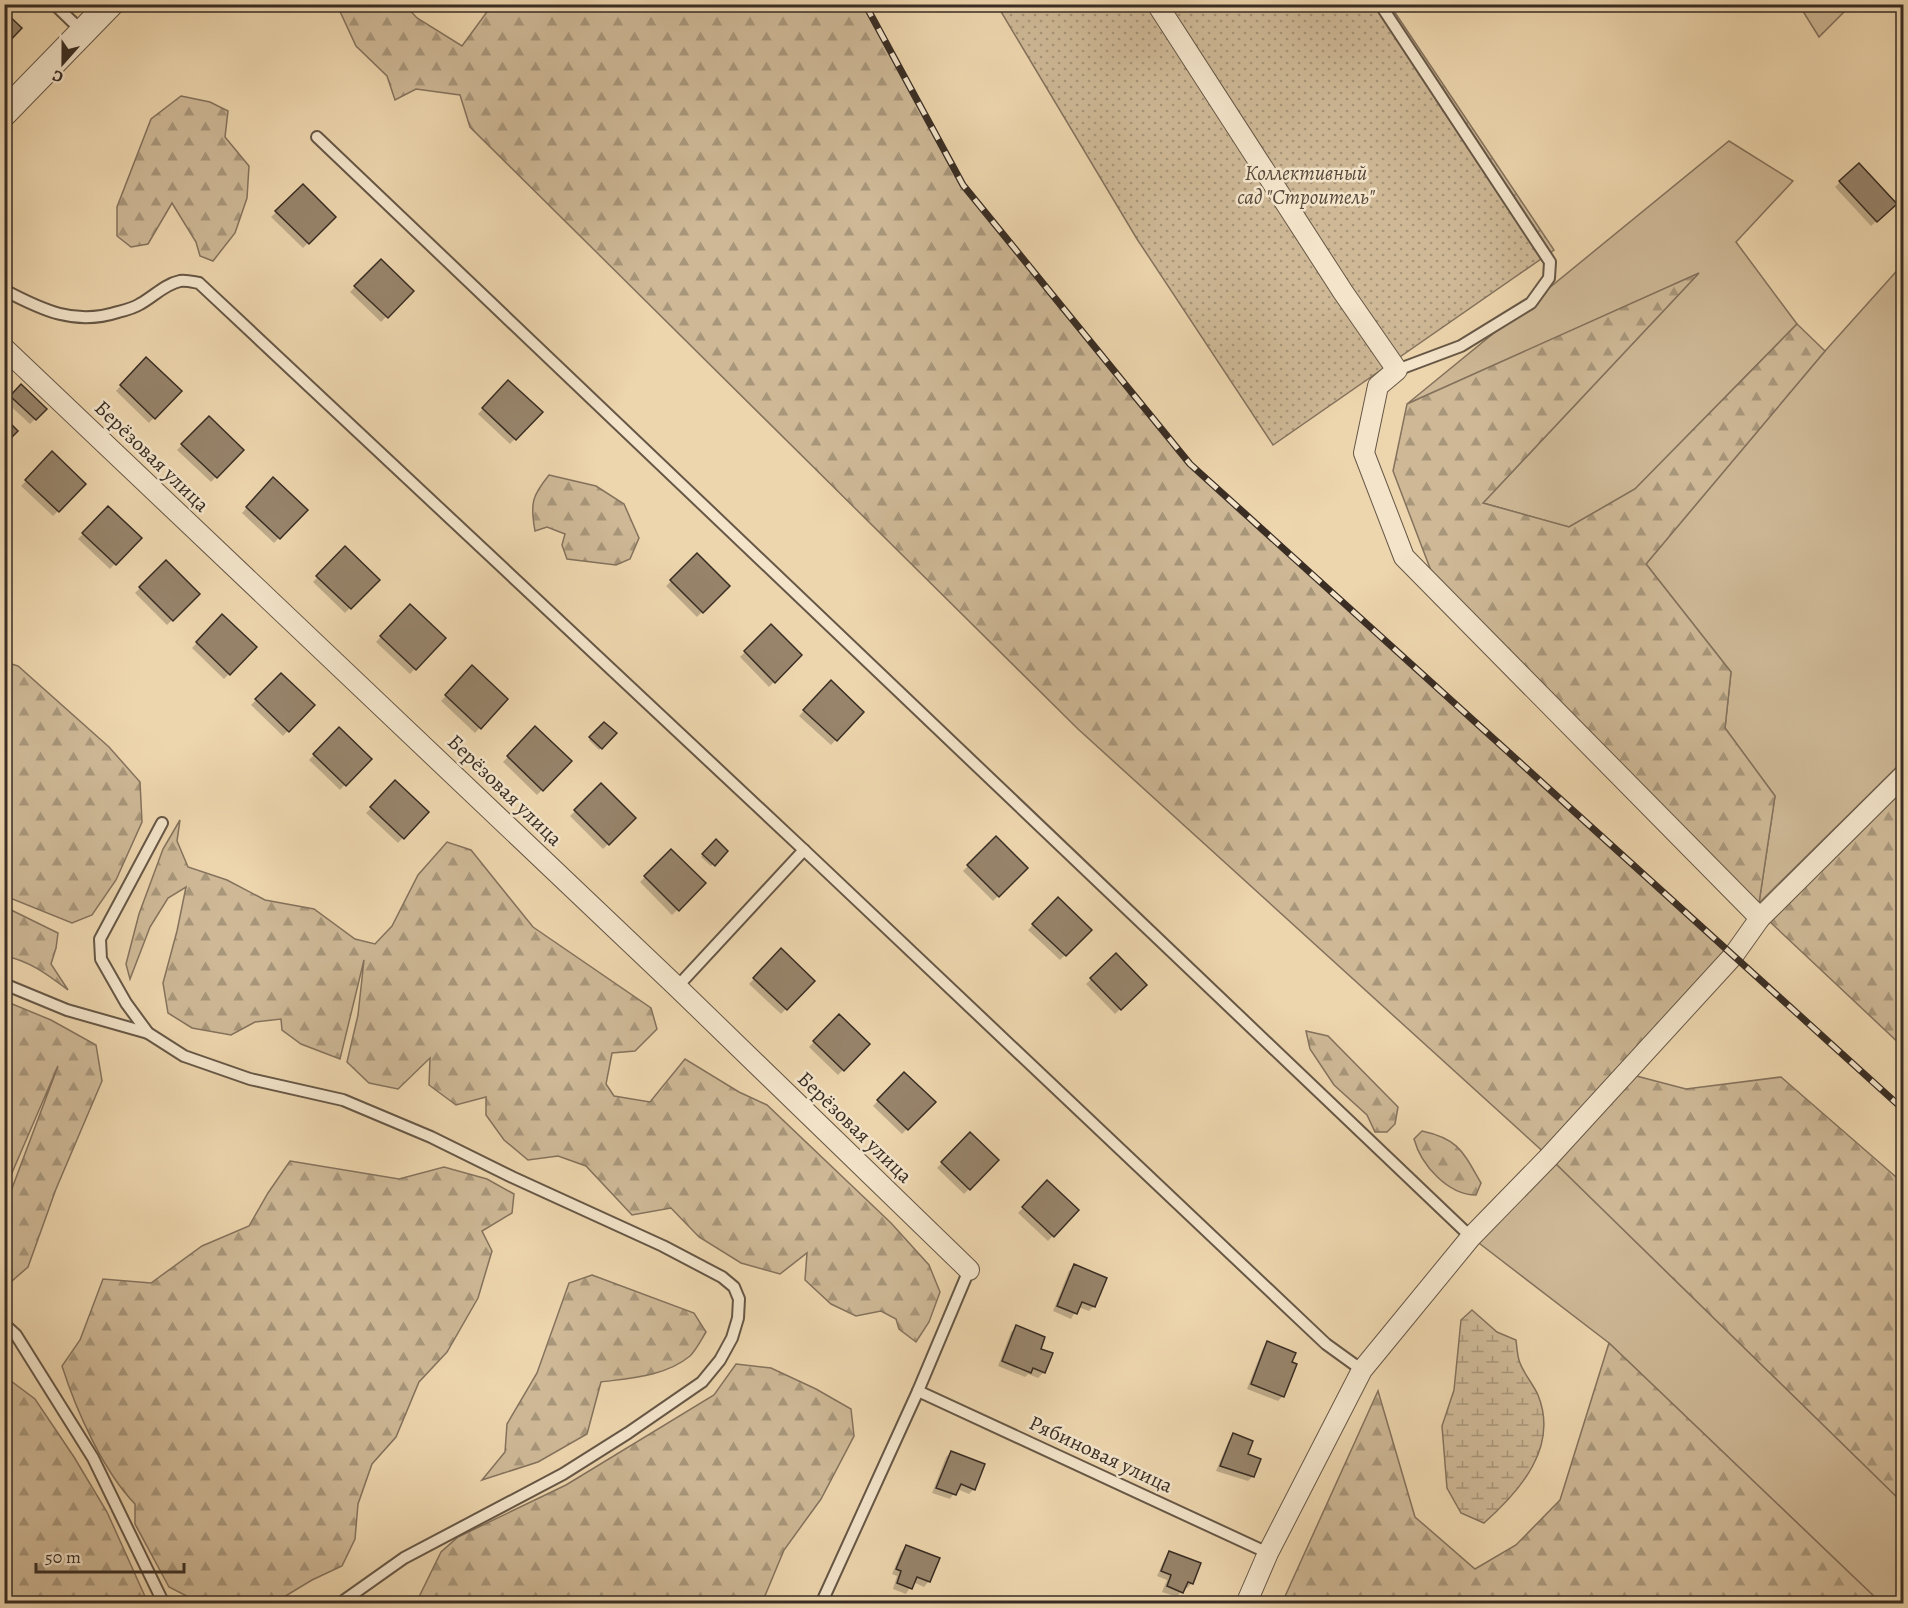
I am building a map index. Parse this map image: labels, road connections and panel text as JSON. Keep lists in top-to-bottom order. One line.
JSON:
{"streets":{"street":["Берёзовая улица"],"lane":["Рябиновая улица"]},"parks":["Коллективный сад \"Строитель\""],"scale_bar":"50 m","north":"bottom"}
